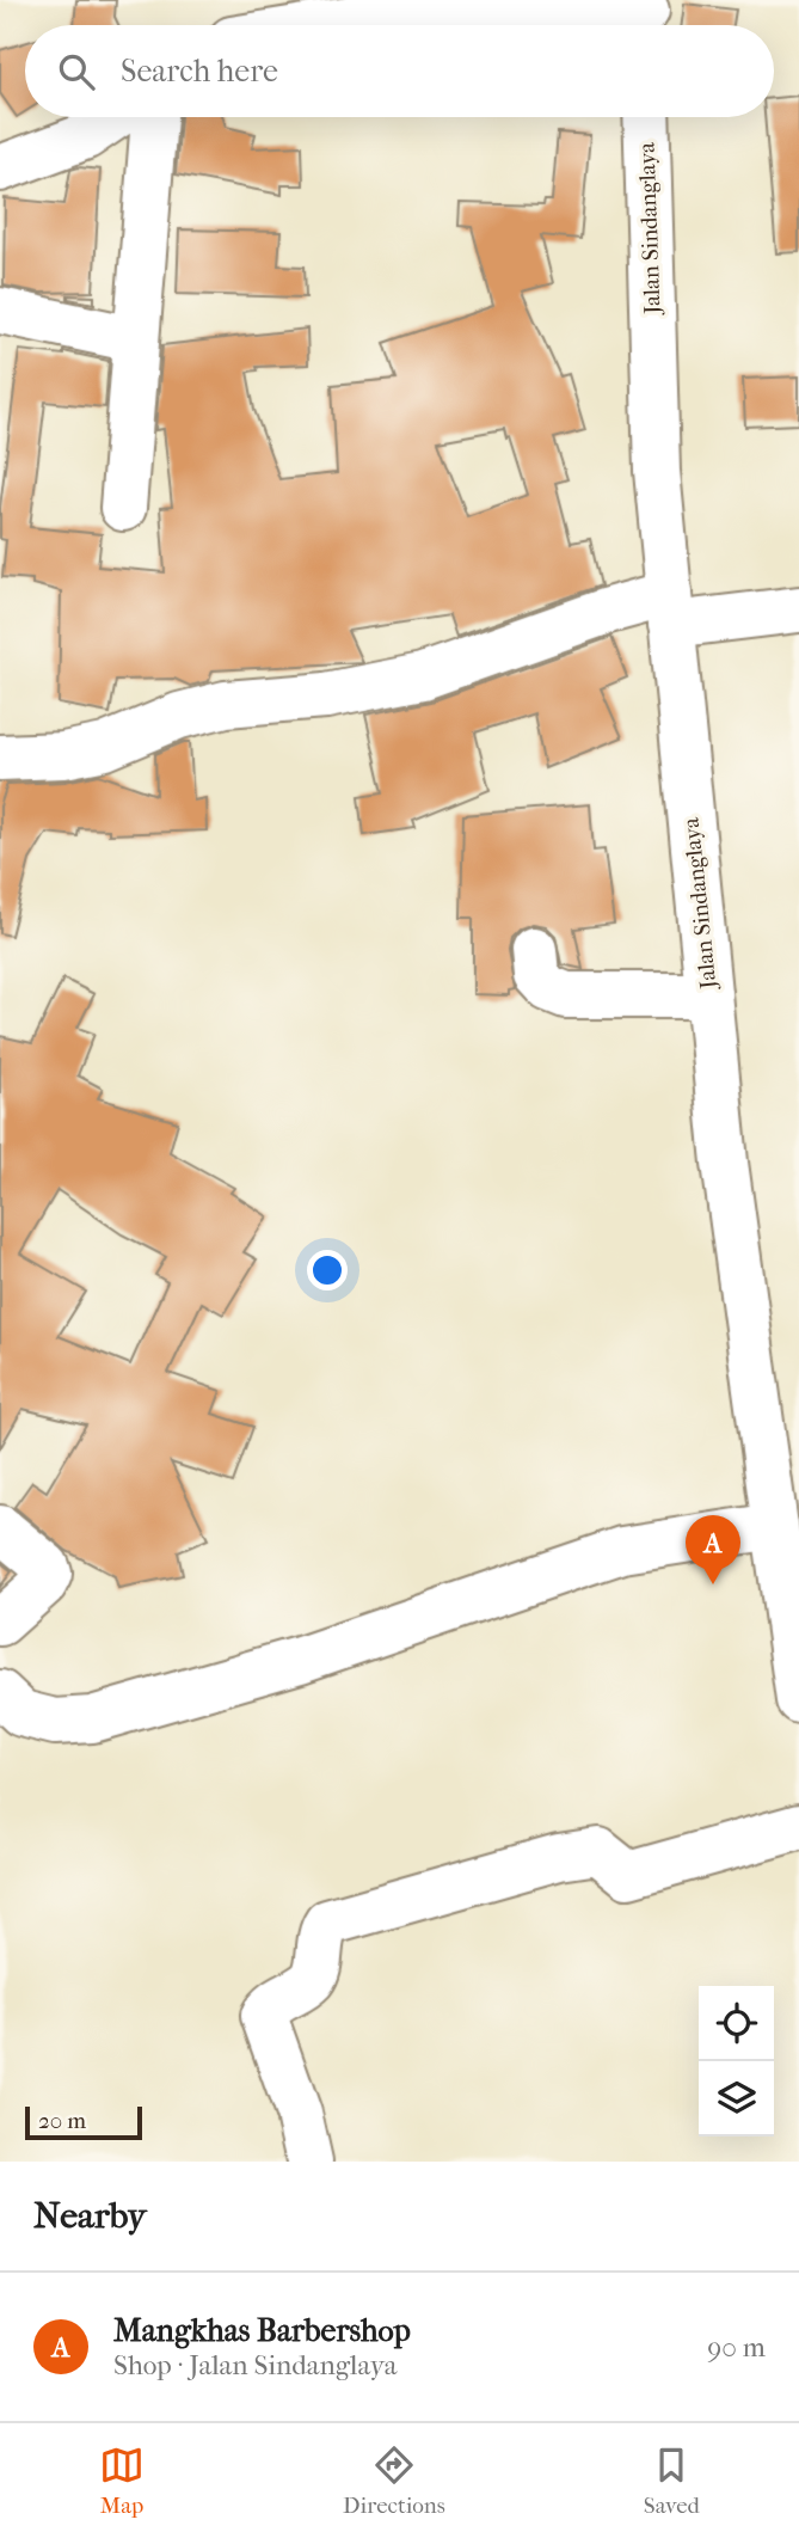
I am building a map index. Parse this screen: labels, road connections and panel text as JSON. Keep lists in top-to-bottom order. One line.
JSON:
{"streets":{"street":["Jalan Sindanglaya"]},"scale_bar":"20 m","page":{"search":"Search here","pins":"A","scale":"20 m","heading":"Nearby","list":[{"mark":"A","name":"Mangkhas Barbershop","note":"Shop · Jalan Sindanglaya","value":"90 m"}],"nav":["Map","Directions","Saved"]}}
